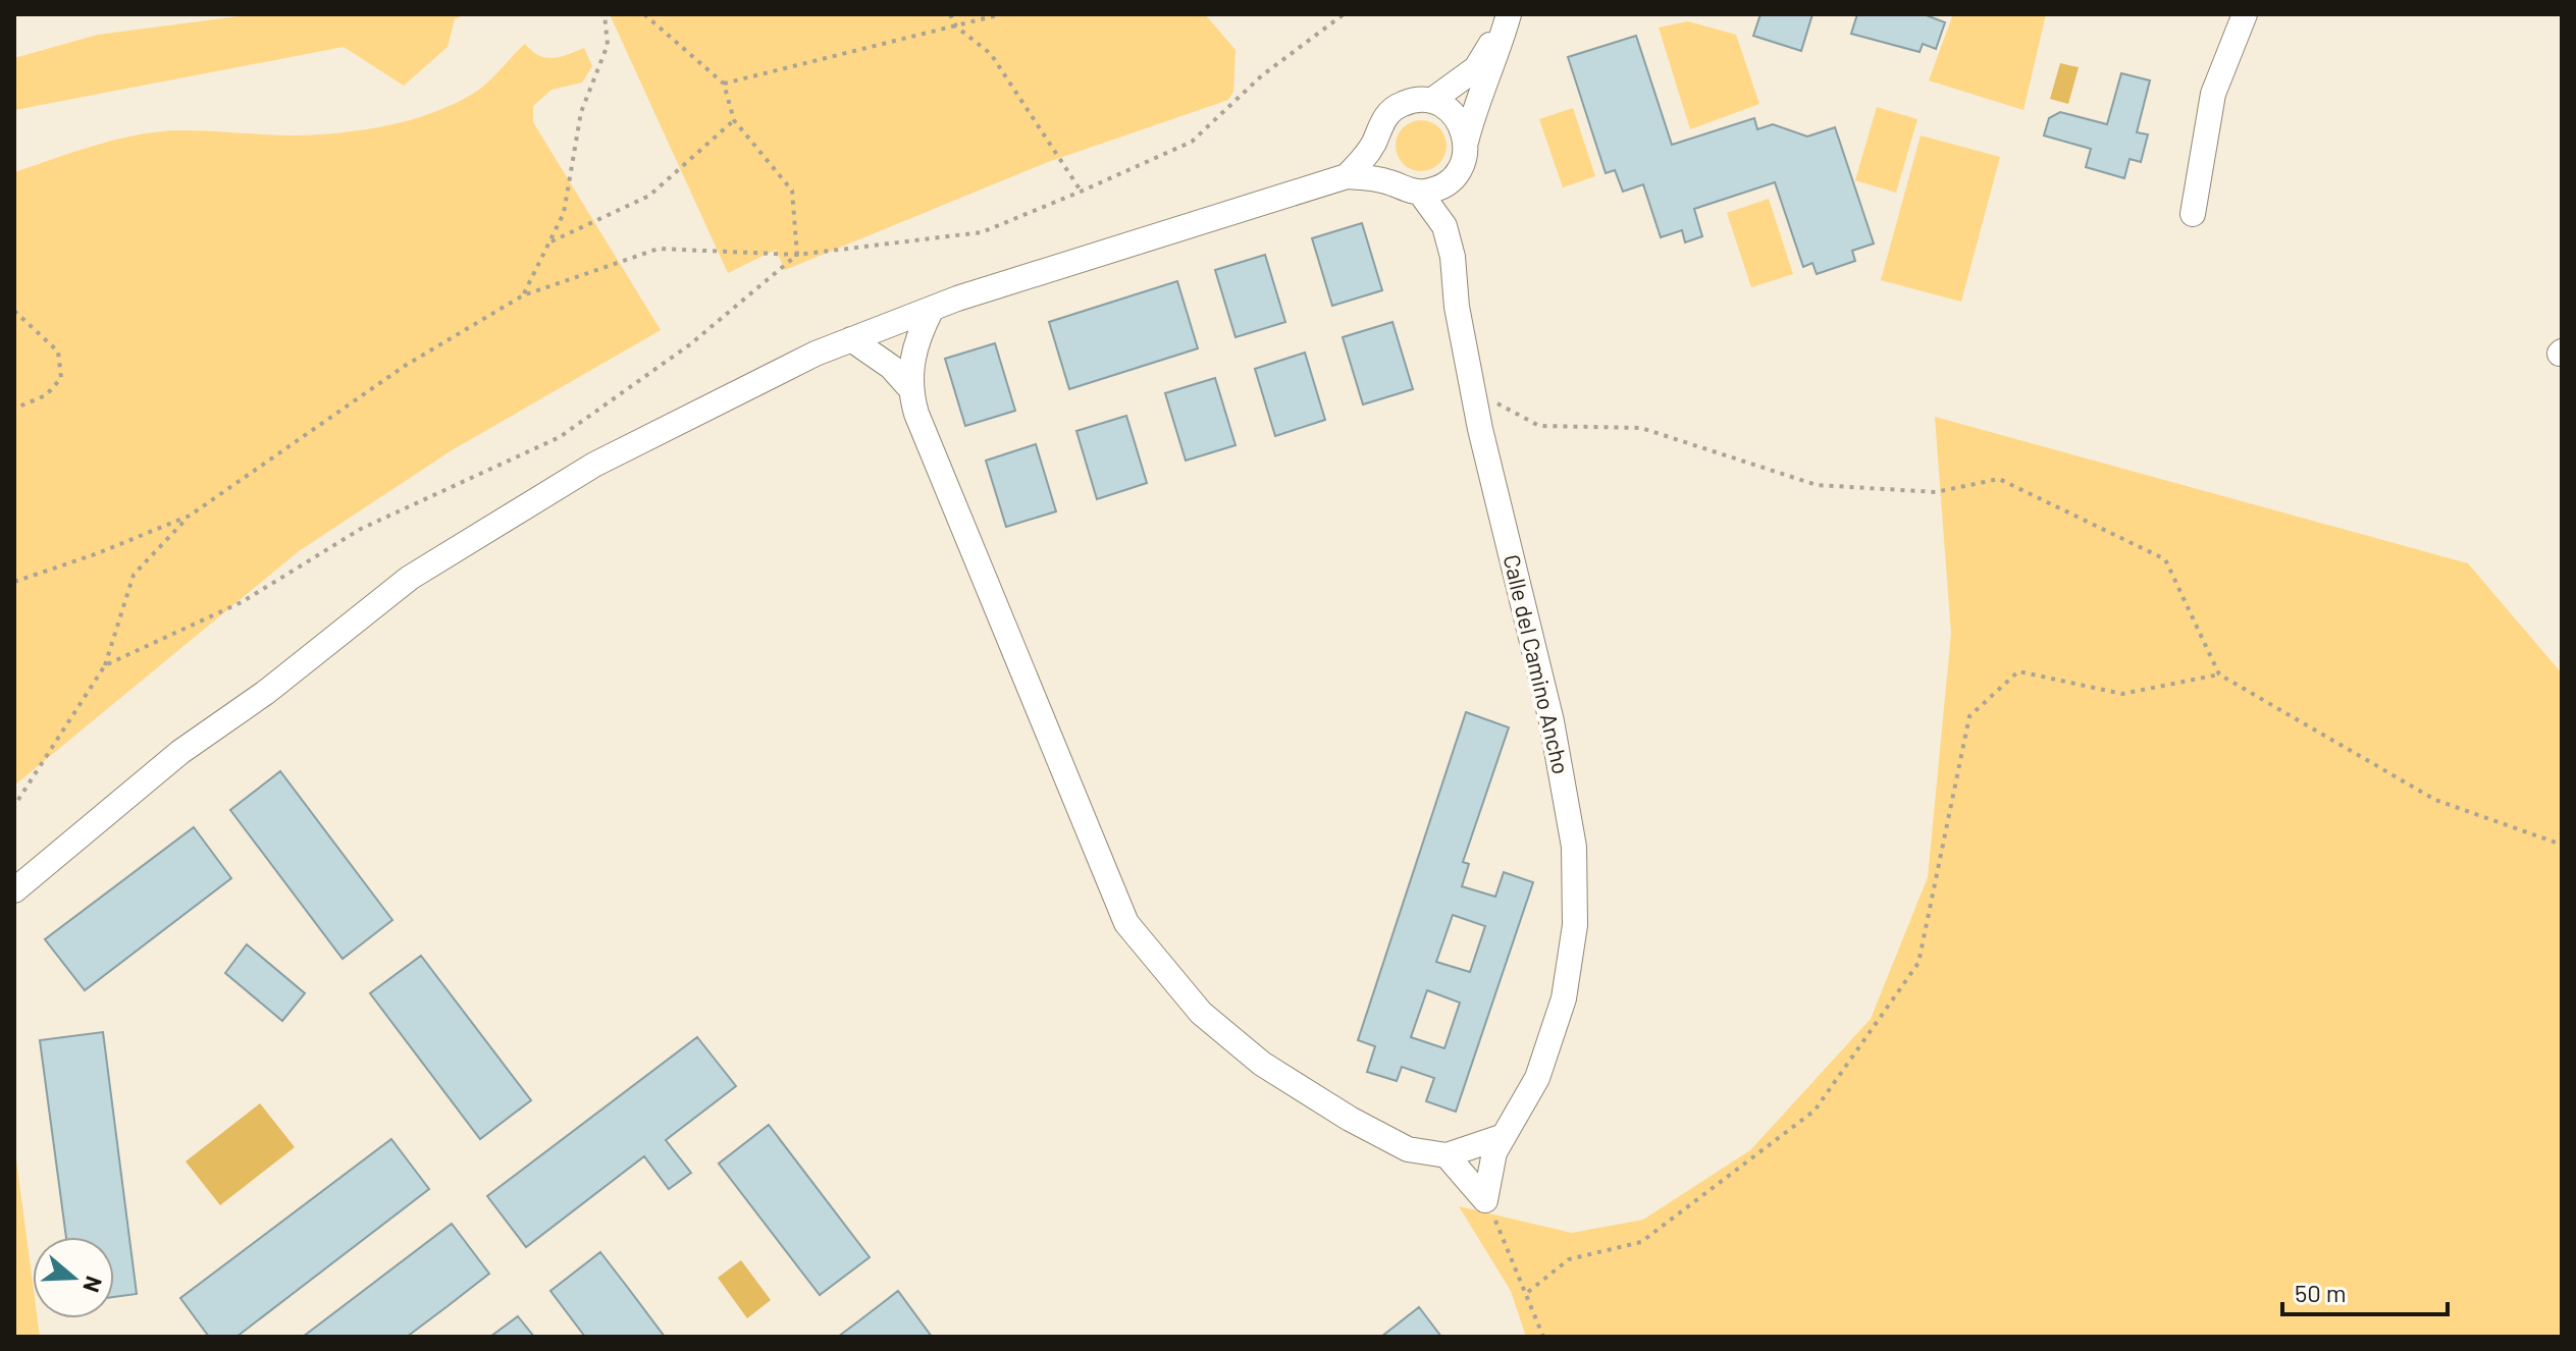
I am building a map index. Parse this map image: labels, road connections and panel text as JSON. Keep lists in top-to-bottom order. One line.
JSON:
{"streets":{"street":["Calle del Camino Ancho"]},"scale_bar":"50 m","north":"right"}
